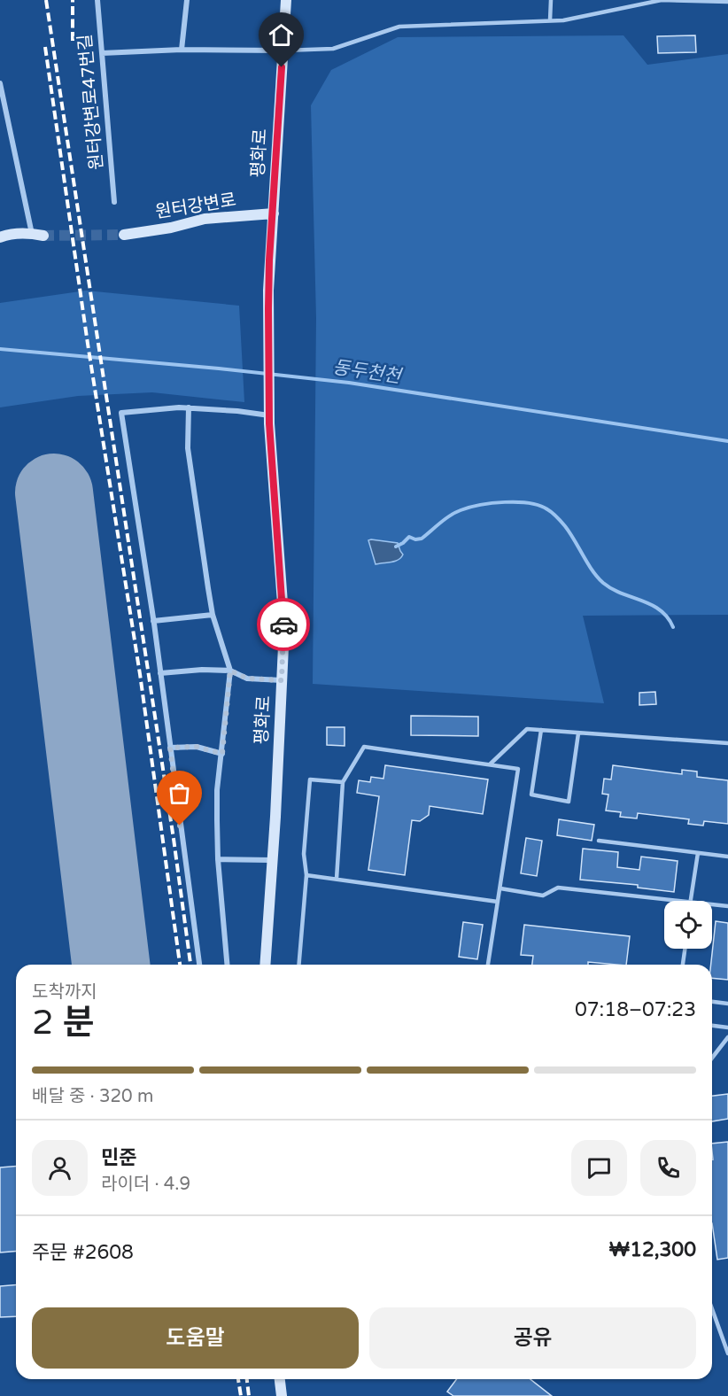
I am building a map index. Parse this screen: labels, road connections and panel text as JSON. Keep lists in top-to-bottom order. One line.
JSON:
{"streets":{"main road":["평화로","원터강변로"],"street":["원터강변로47번길"]},"crossings":[["평화로","원터강변로"]],"water":["동두천천"],"page":{"heading":["2 분","도착까지","07:18–07:23"],"panel":["민준","라이더 · 4.9","주문 #2608","₩12,300"],"bar":"배달 중 · 320 m","buttons":["도움말","공유"]}}
